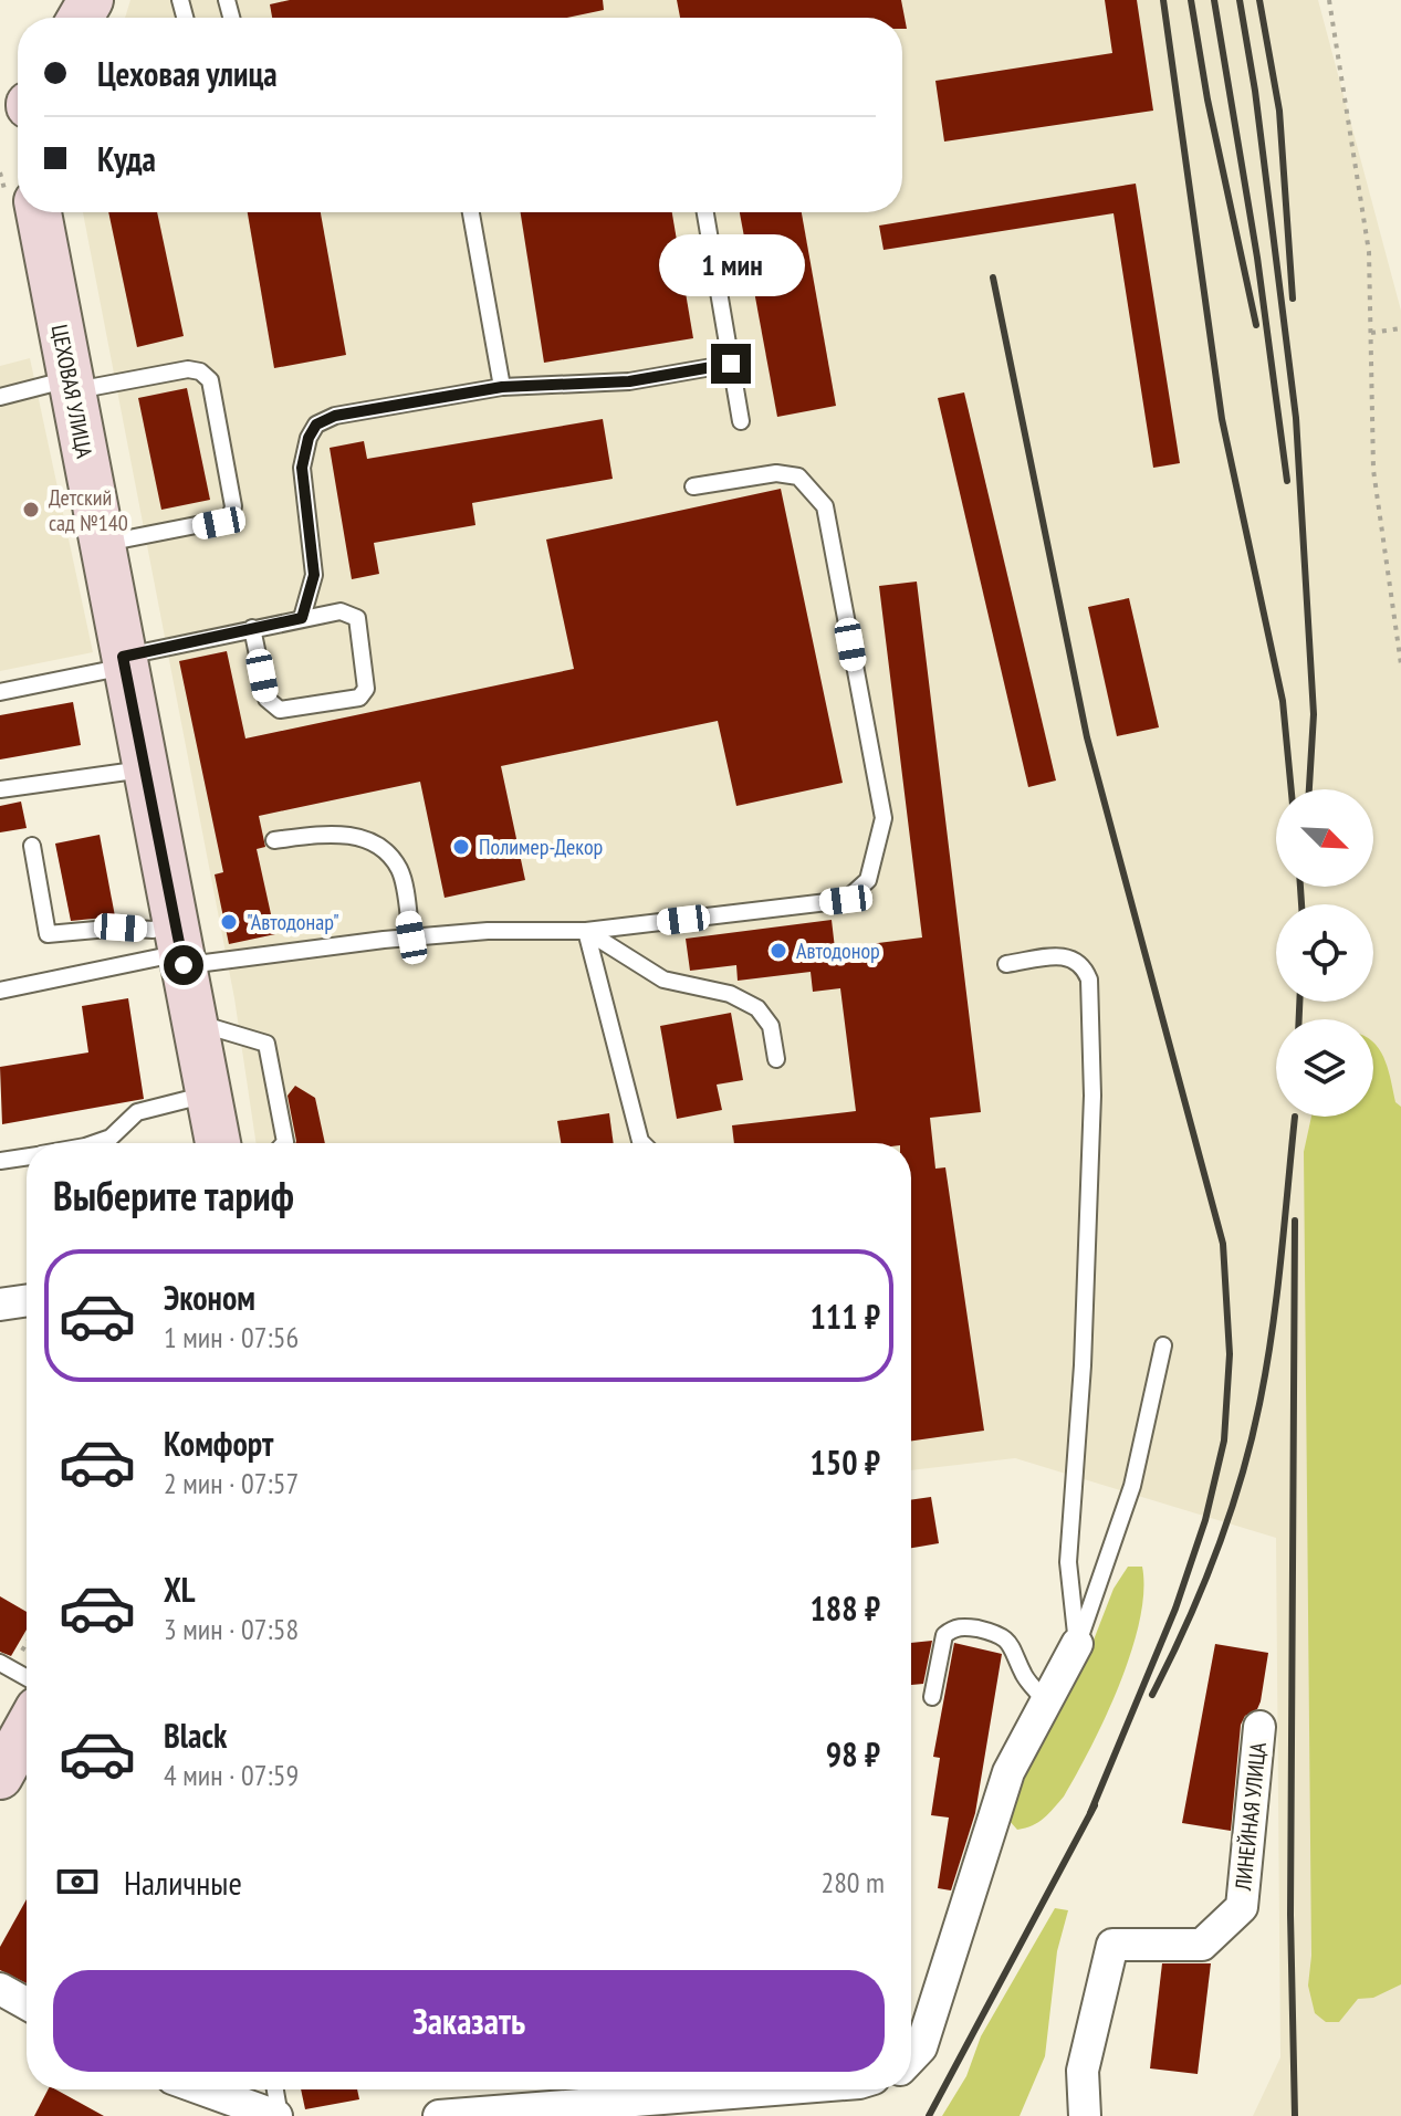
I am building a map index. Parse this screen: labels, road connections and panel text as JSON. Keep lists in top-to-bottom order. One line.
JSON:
{"streets":{"main road":["ЦЕХОВАЯ УЛИЦА"],"street":["ЛИНЕЙНАЯ УЛИЦА"]},"places":["Детский сад №140","Полимер-Декор","\"Автодонар\"","Автодонор"],"north":"bottom right","page":{"banner":["Цеховая улица","Куда"],"bubble":"1 мин","heading":"Выберите тариф","list":[{"name":"Эконом","note":"1 мин · 07:56","value":"111 ₽"},{"name":"Комфорт","note":"2 мин · 07:57","value":"150 ₽"},{"name":"XL","note":"3 мин · 07:58","value":"188 ₽"},{"name":"Black","note":"4 мин · 07:59","value":"98 ₽"}],"pay":["Наличные","280 m"],"buttons":"Заказать"}}
